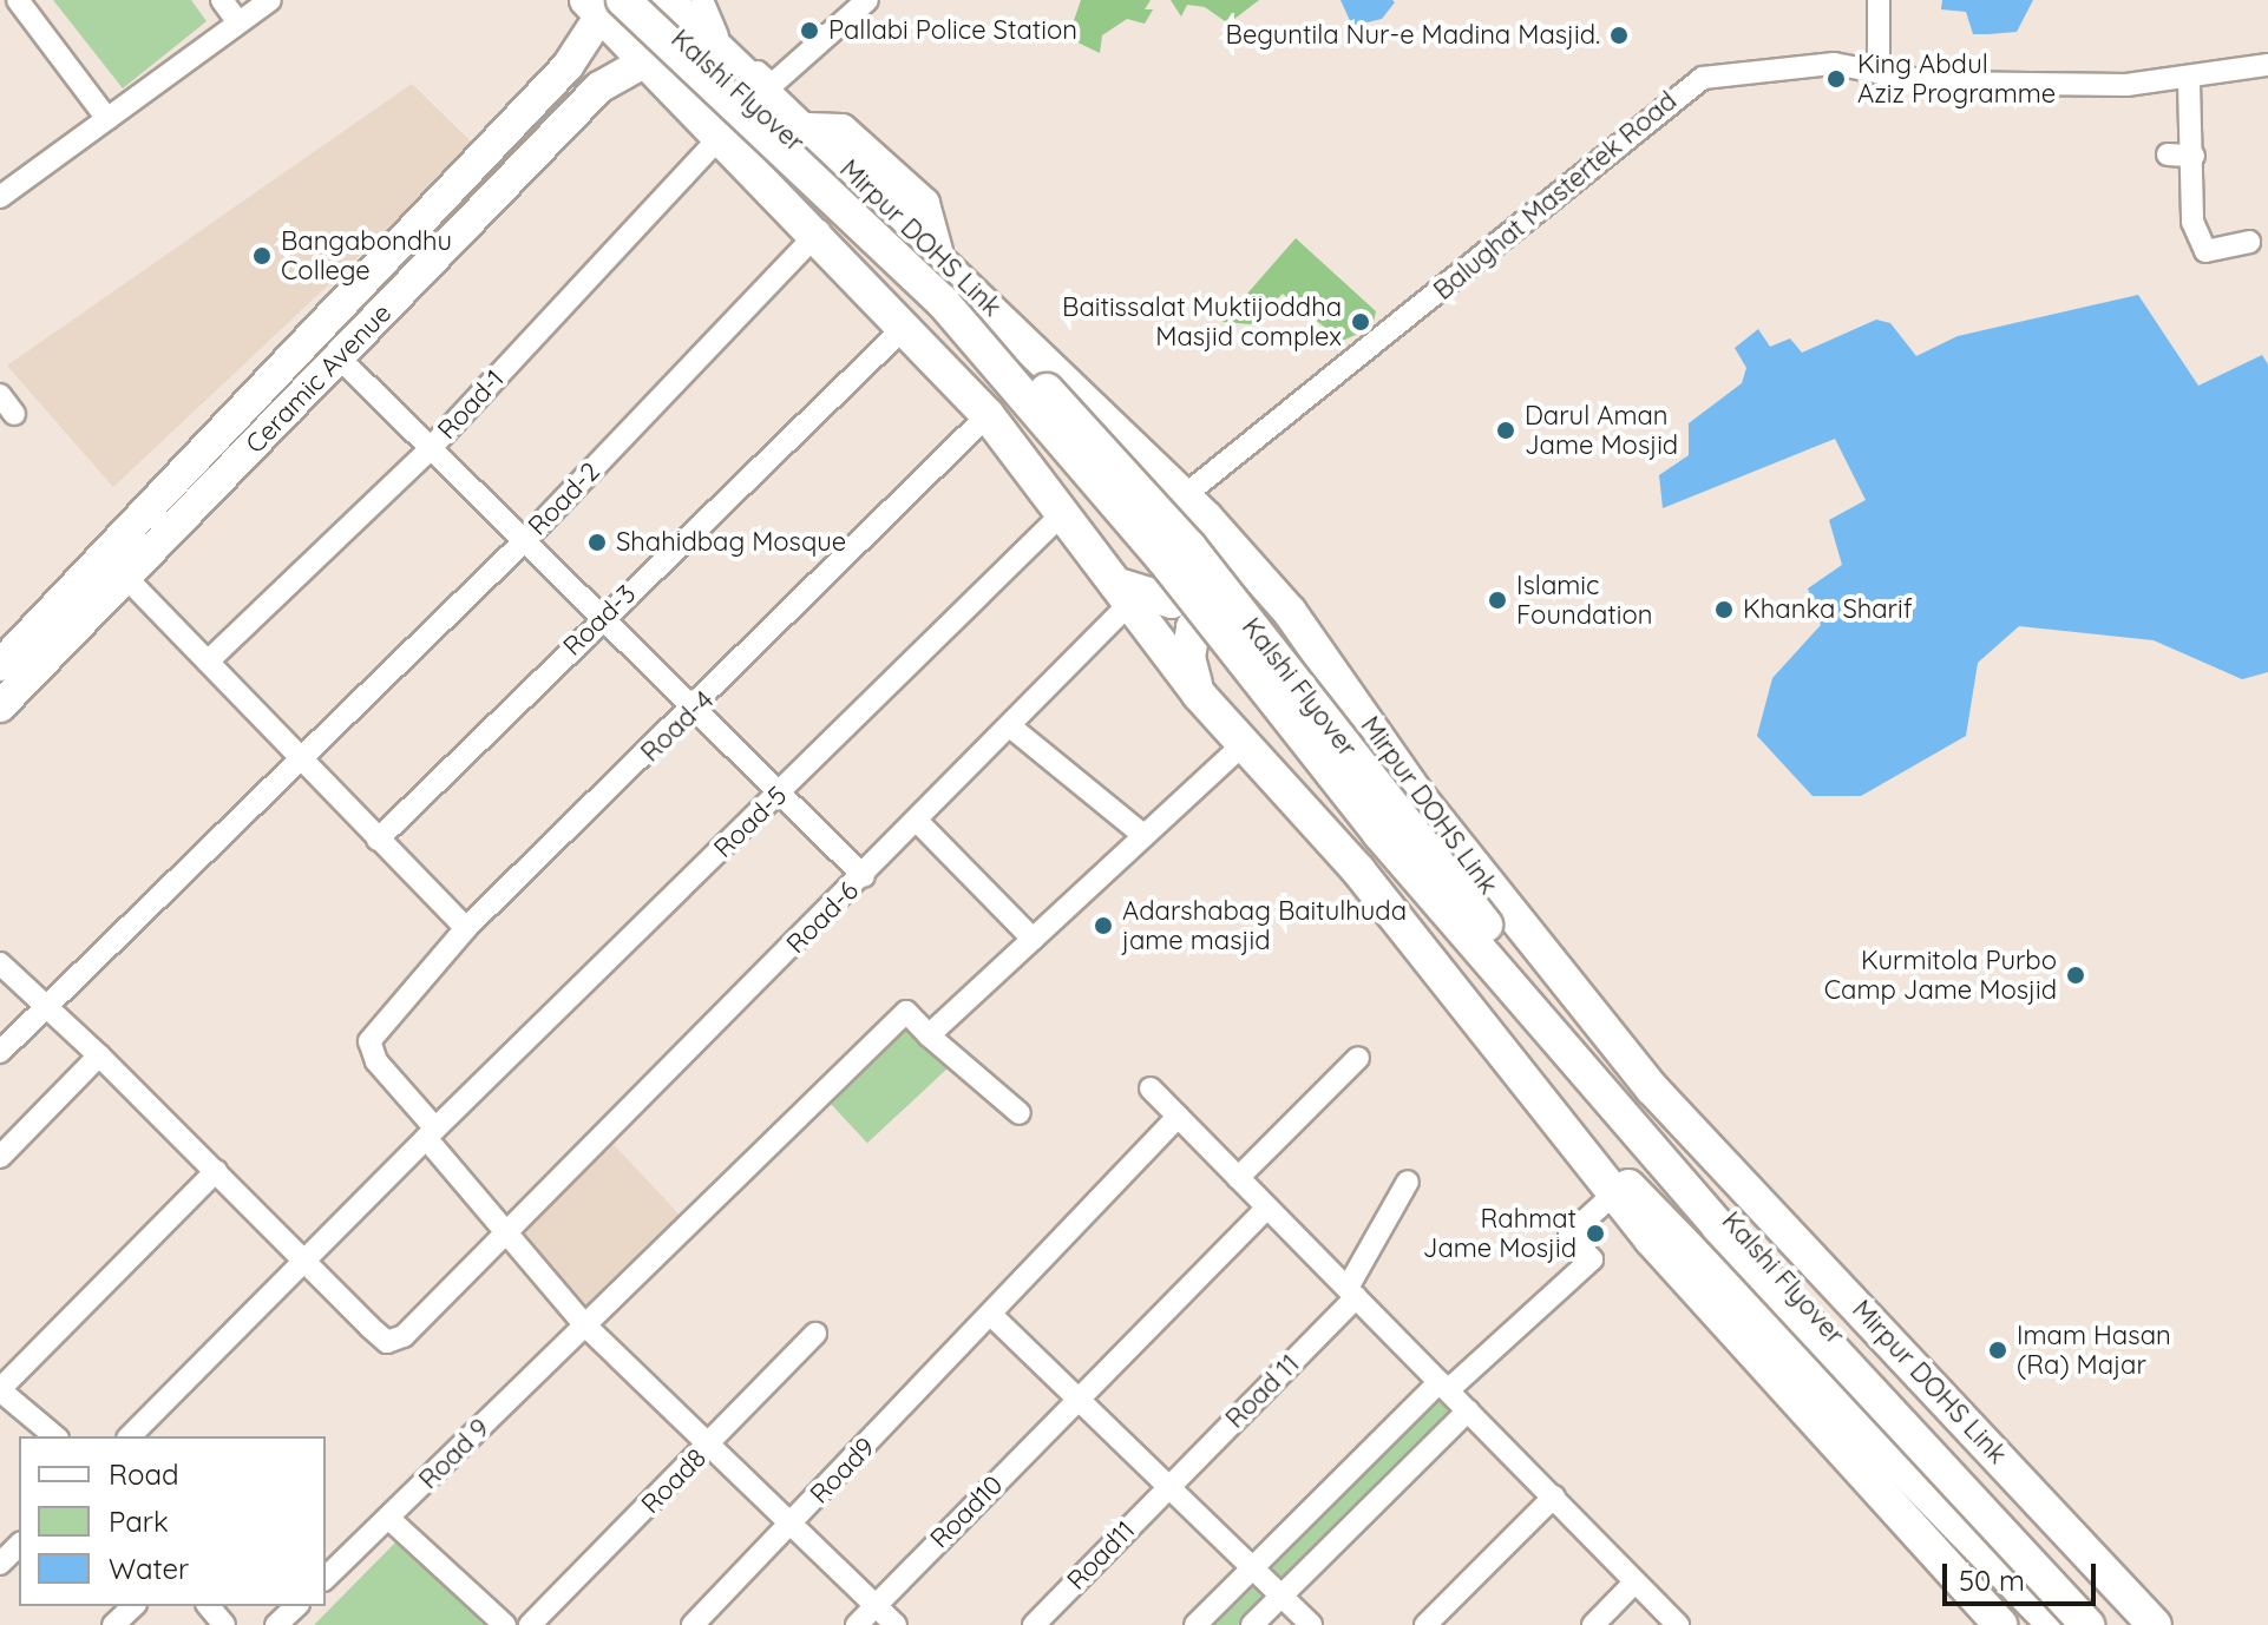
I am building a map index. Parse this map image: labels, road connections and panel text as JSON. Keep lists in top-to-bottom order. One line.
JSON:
{"streets":{"main road":["Kalshi Flyover","Mirpur DOHS Link","Ceramic Avenue"],"street":["Balughat Mastertek Road","Road-1","Road-2","Road-3","Road-4","Road-5","Road-6","Road 11","Road 9","Road9","Road8","Road10","Road11"]},"crossings":[["Kalshi Flyover","Mirpur DOHS Link"],["Balughat Mastertek Road","Mirpur DOHS Link"],["Road-4","Road-5"],["Road-5","Road-6"],["Road 11","Road11"]],"places":["Pallabi Police Station","Beguntila Nur-e Madina Masjid.","King Abdul Aziz Programme","Bangabondhu College","Baitissalat Muktijoddha Masjid complex","Darul Aman Jame Mosjid","Shahidbag Mosque","Islamic Foundation","Khanka Sharif","Adarshabag Baitulhuda jame masjid","Kurmitola Purbo Camp Jame Mosjid","Rahmat Jame Mosjid","Imam Hasan (Ra) Majar"],"legend":["Road","Park","Water"],"scale_bar":"50 m"}
